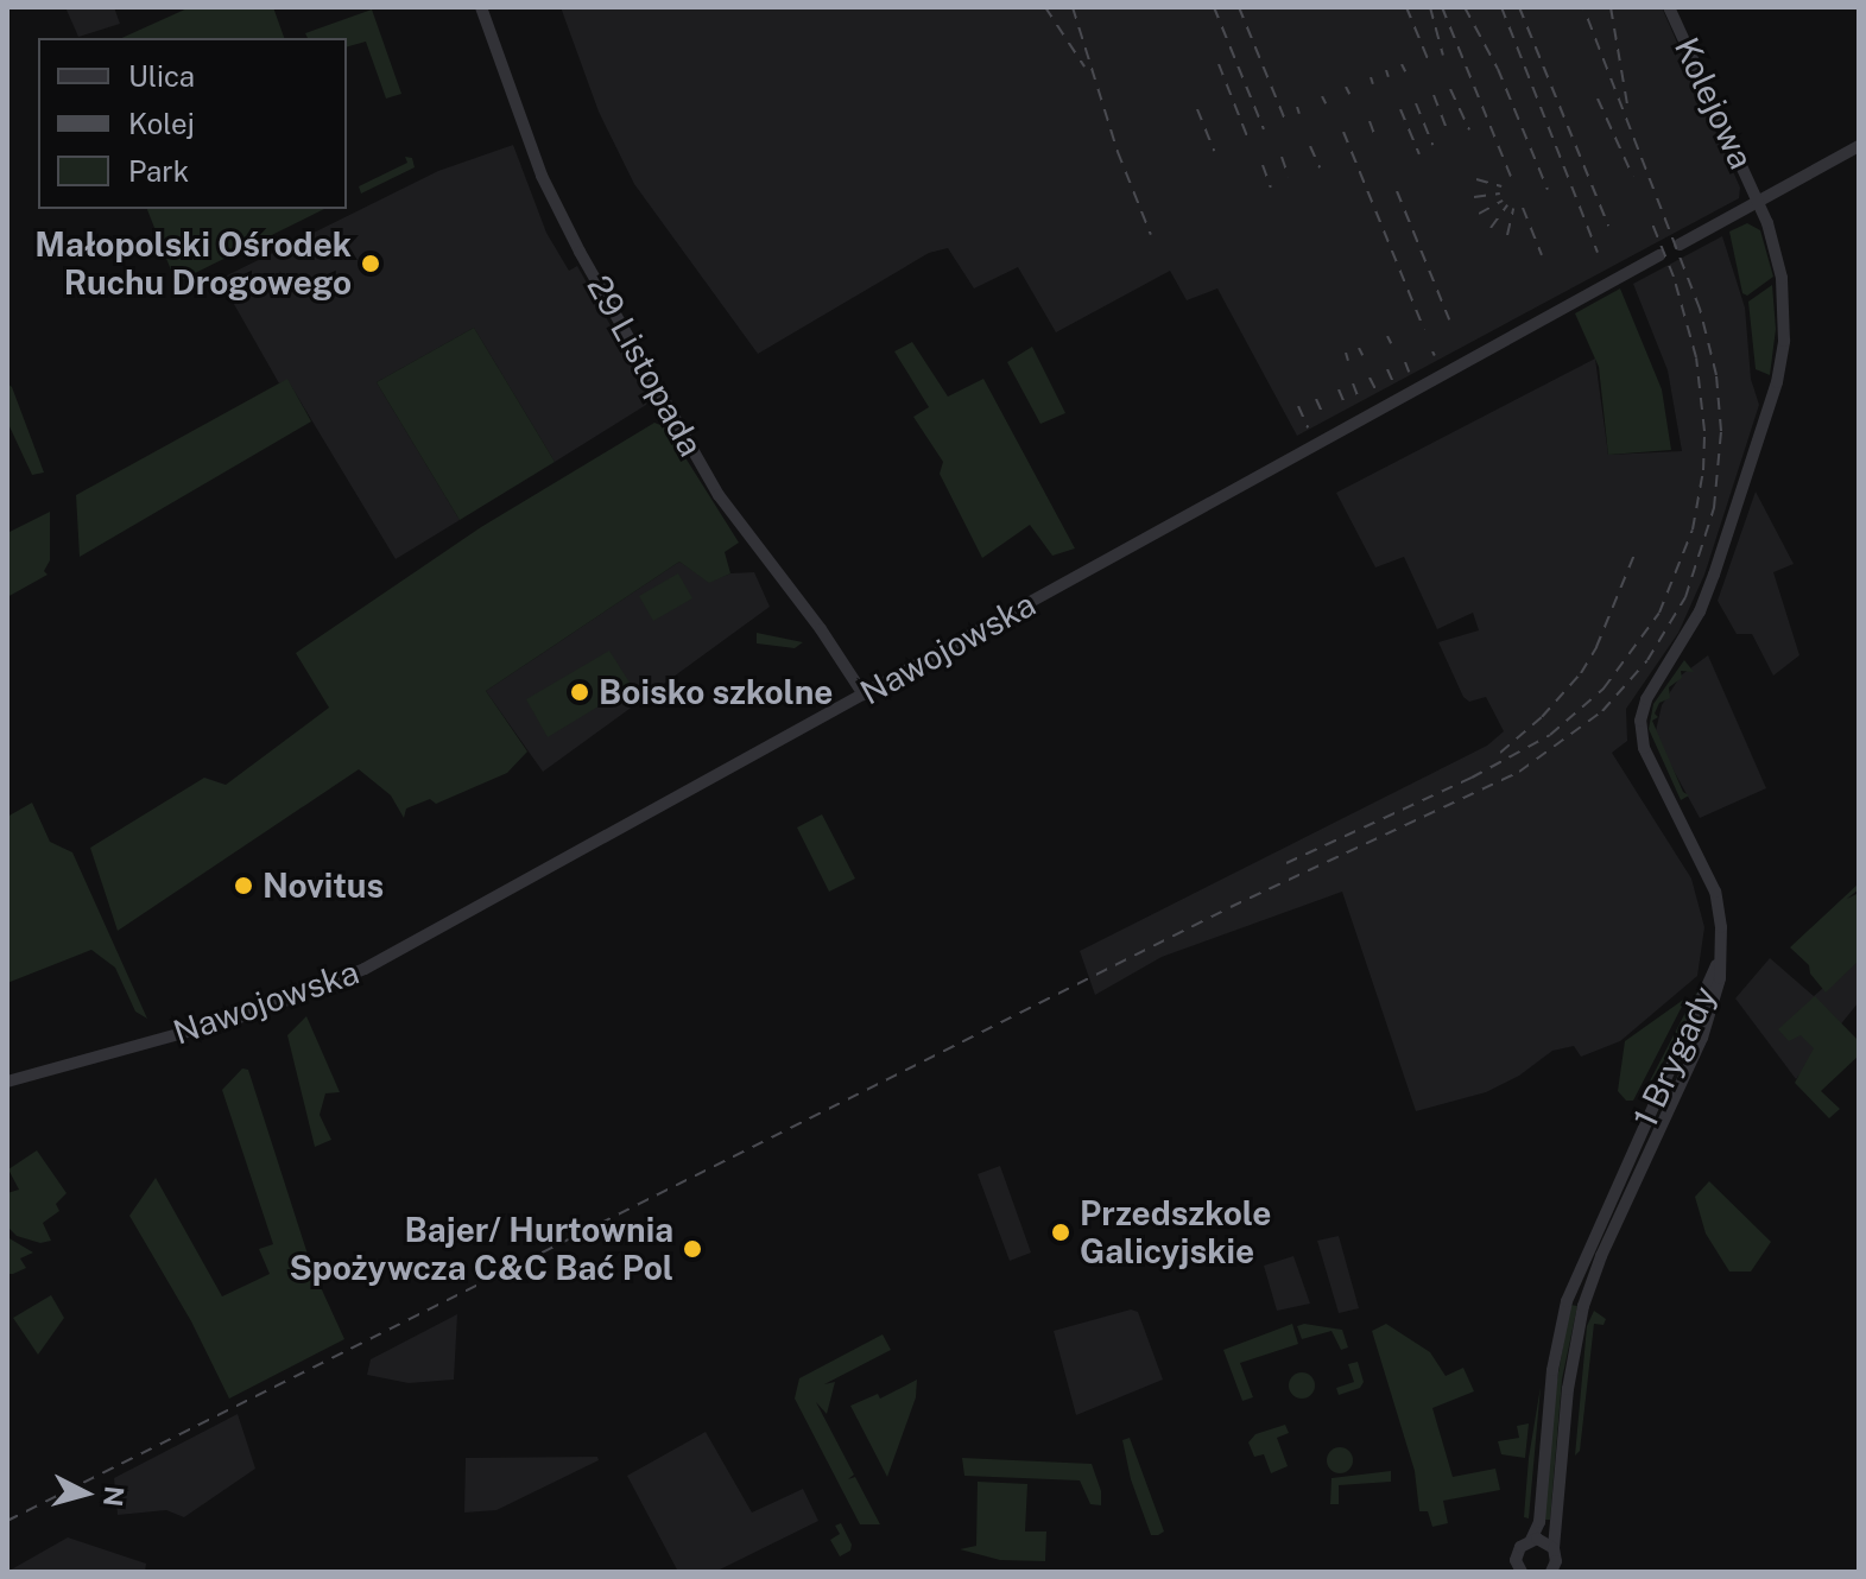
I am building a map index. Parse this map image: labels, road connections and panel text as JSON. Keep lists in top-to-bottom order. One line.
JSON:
{"streets":{"street":["Kolejowa","29 Listopada","Nawojowska","1 Brygady"]},"crossings":[["Kolejowa","1 Brygady"],["29 Listopada","Nawojowska"]],"places":["Małopolski Ośrodek Ruchu Drogowego","Boisko szkolne","Novitus","Przedszkole Galicyjskie","Bajer/ Hurtownia Spożywcza C&C Bać Pol"],"legend":["Ulica","Kolej","Park"],"north":"right"}
